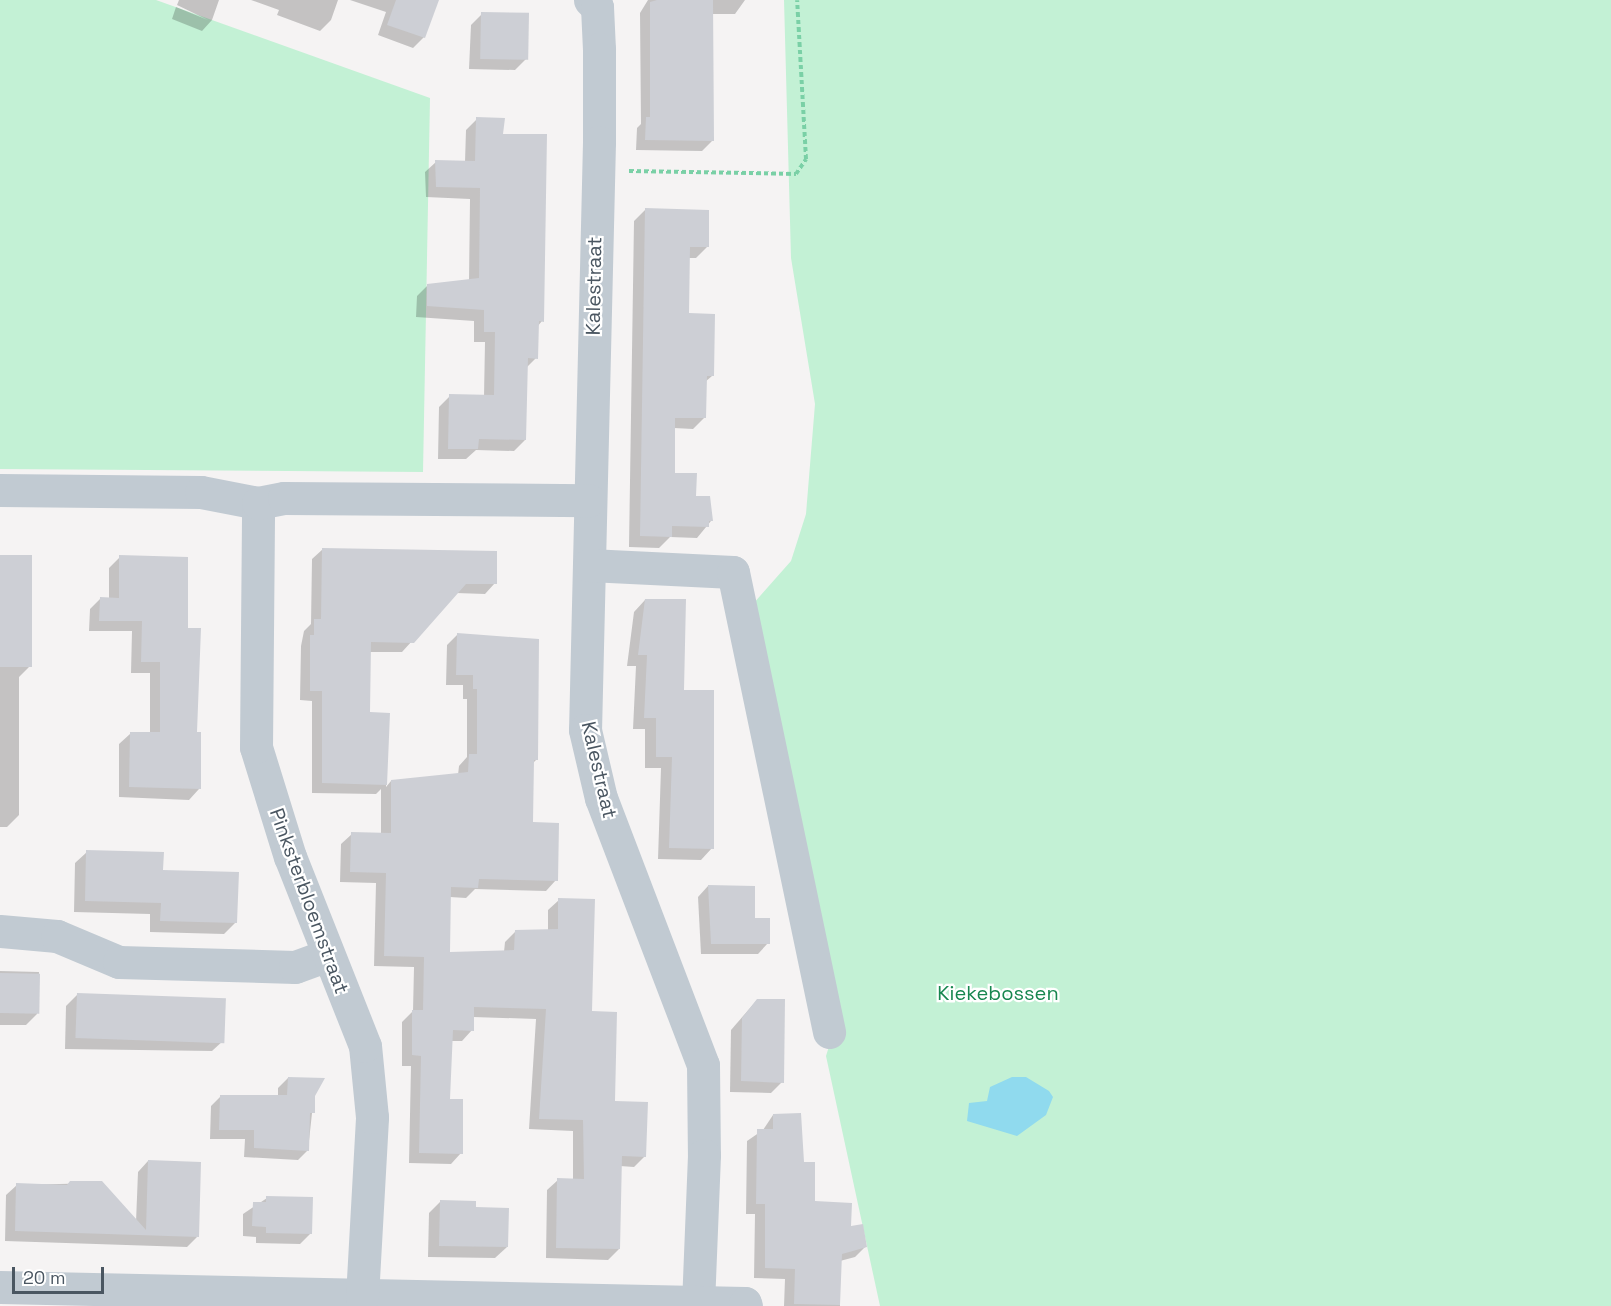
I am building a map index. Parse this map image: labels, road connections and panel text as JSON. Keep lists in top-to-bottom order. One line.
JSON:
{"streets":{"street":["Kalestraat","Pinksterbloemstraat"]},"parks":["Kiekebossen"],"scale_bar":"20 m"}
